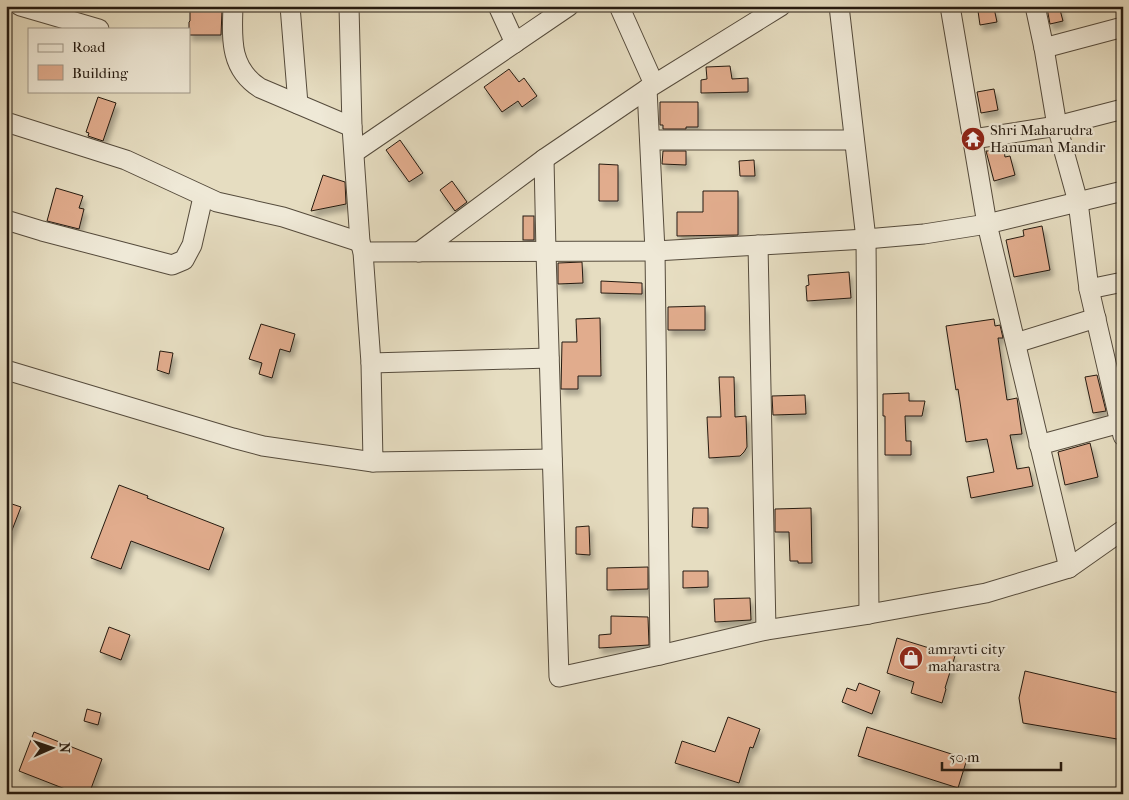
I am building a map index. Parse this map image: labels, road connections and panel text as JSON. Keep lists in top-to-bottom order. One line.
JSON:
{"places":{"temple":["Shri Maharudra Hanuman Mandir"],"shop":["amravti city maharastra"]},"legend":["Road","Building"],"scale_bar":"50 m","north":"right"}
